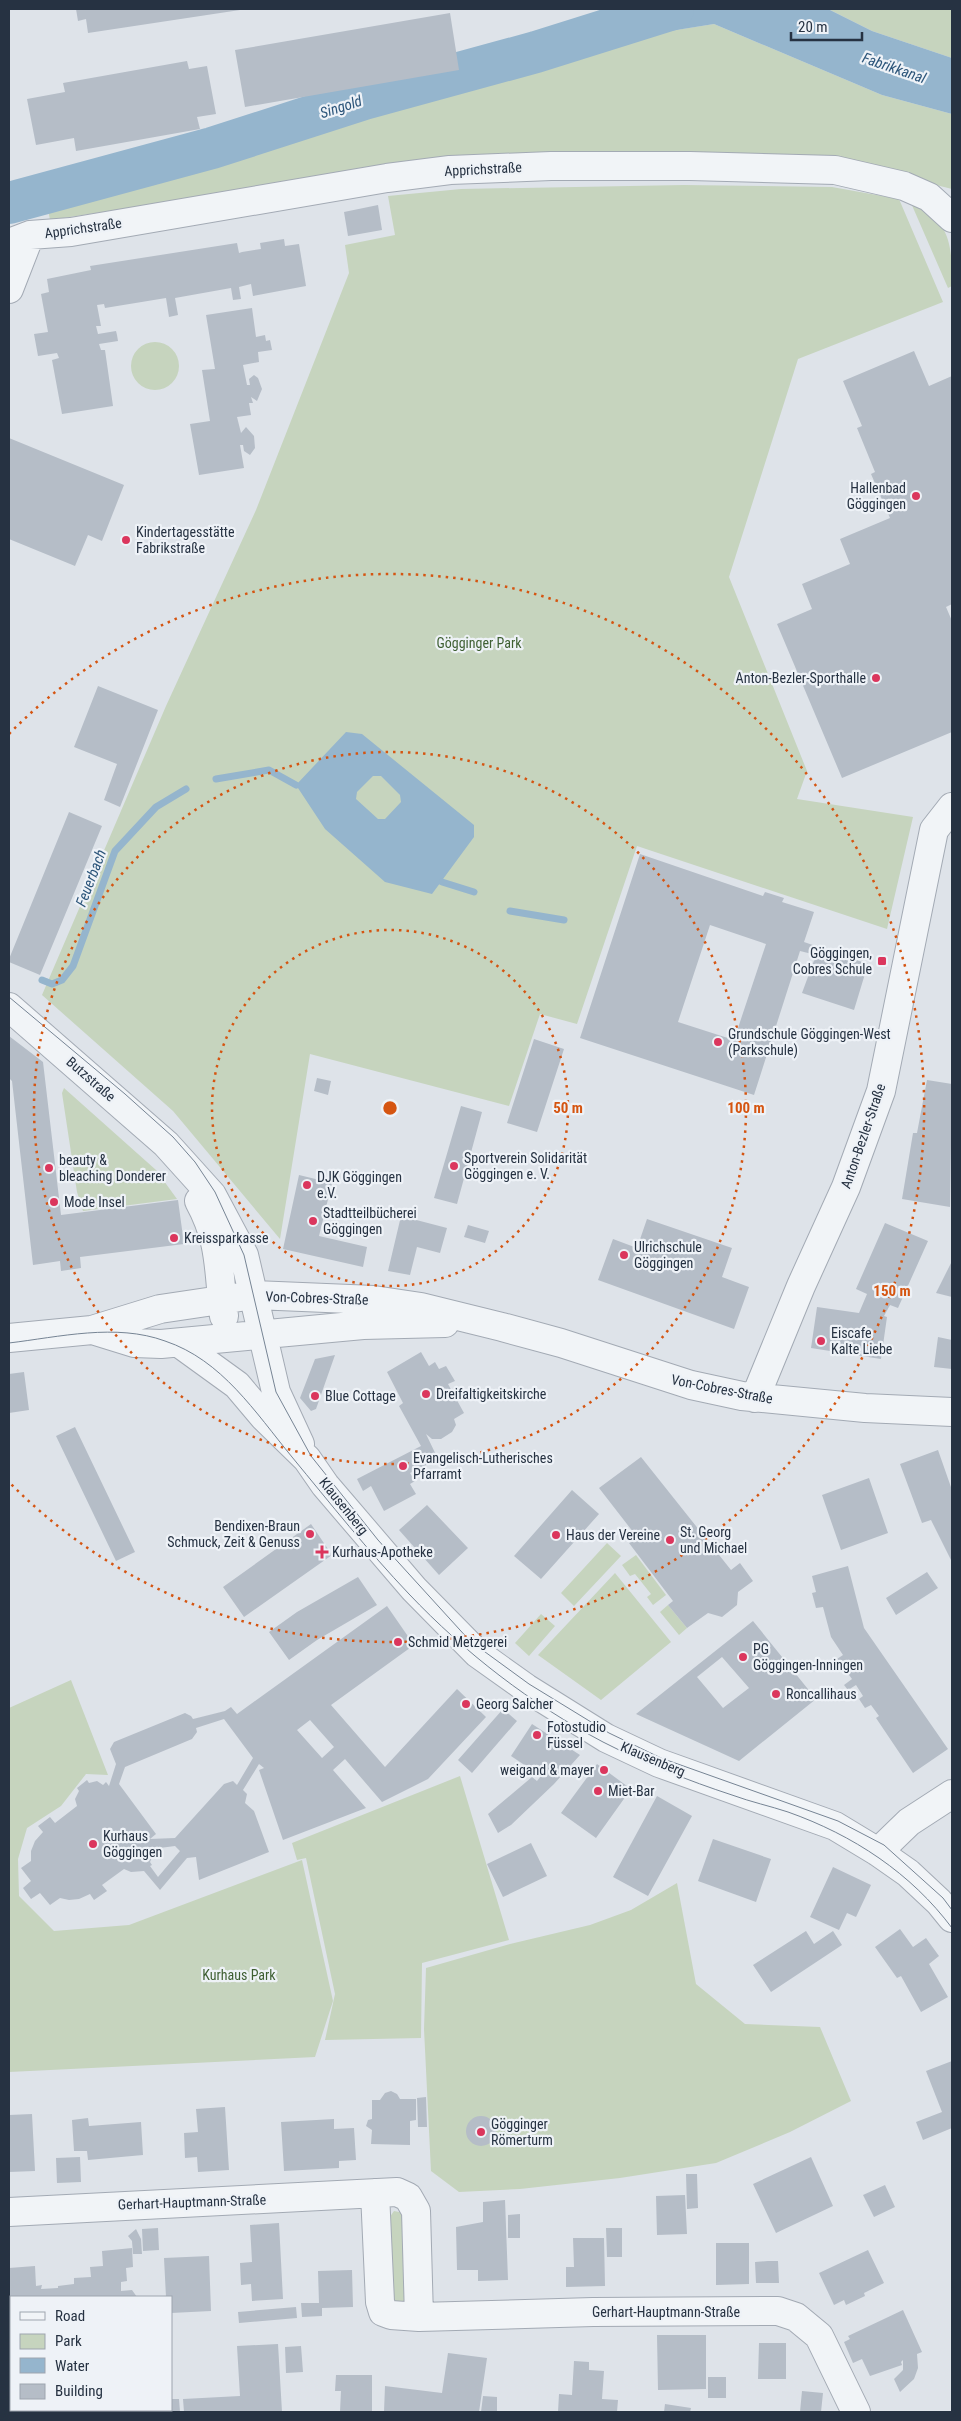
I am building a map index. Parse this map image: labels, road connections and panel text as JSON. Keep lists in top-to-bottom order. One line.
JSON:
{"streets":{"street":["Apprichstraße","Butzstraße","Anton-Bezler-Straße","Von-Cobres-Straße","Klausenberg","Gerhart-Hauptmann-Straße"]},"crossings":[["Butzstraße","Von-Cobres-Straße"],["Butzstraße","Klausenberg"],["Anton-Bezler-Straße","Von-Cobres-Straße"],["Von-Cobres-Straße","Klausenberg"]],"water":["Fabrikkanal","Singold","Feuerbach"],"parks":["Gögginger Park","Kurhaus Park"],"places":{"other":["Hallenbad Göggingen","Kindertagesstätte Fabrikstraße","Anton-Bezler-Sporthalle","Grundschule Göggingen-West (Parkschule)","Sportverein Solidarität Göggingen e. V.","beauty & bleaching Donderer","DJK Göggingen e.V.","Mode Insel","Stadtteilbücherei Göggingen","Kreissparkasse","Ulrichschule Göggingen","Eiscafe Kalte Liebe","Dreifaltigkeitskirche","Blue Cottage","Evangelisch-Lutherisches Pfarramt","Bendixen-Braun Schmuck, Zeit & Genuss","Haus der Vereine","St. Georg und Michael","Schmid Metzgerei","PG Göggingen-Inningen","Roncallihaus","Georg Salcher","Fotostudio Füssel","weigand & mayer","Miet-Bar","Kurhaus Göggingen","Gögginger Römerturm"],"transit":["Göggingen, Cobres Schule"],"health":["Kurhaus-Apotheke"]},"legend":["Road","Park","Water","Building"],"scale_bar":"20 m","rings":["50 m","100 m","150 m"]}
